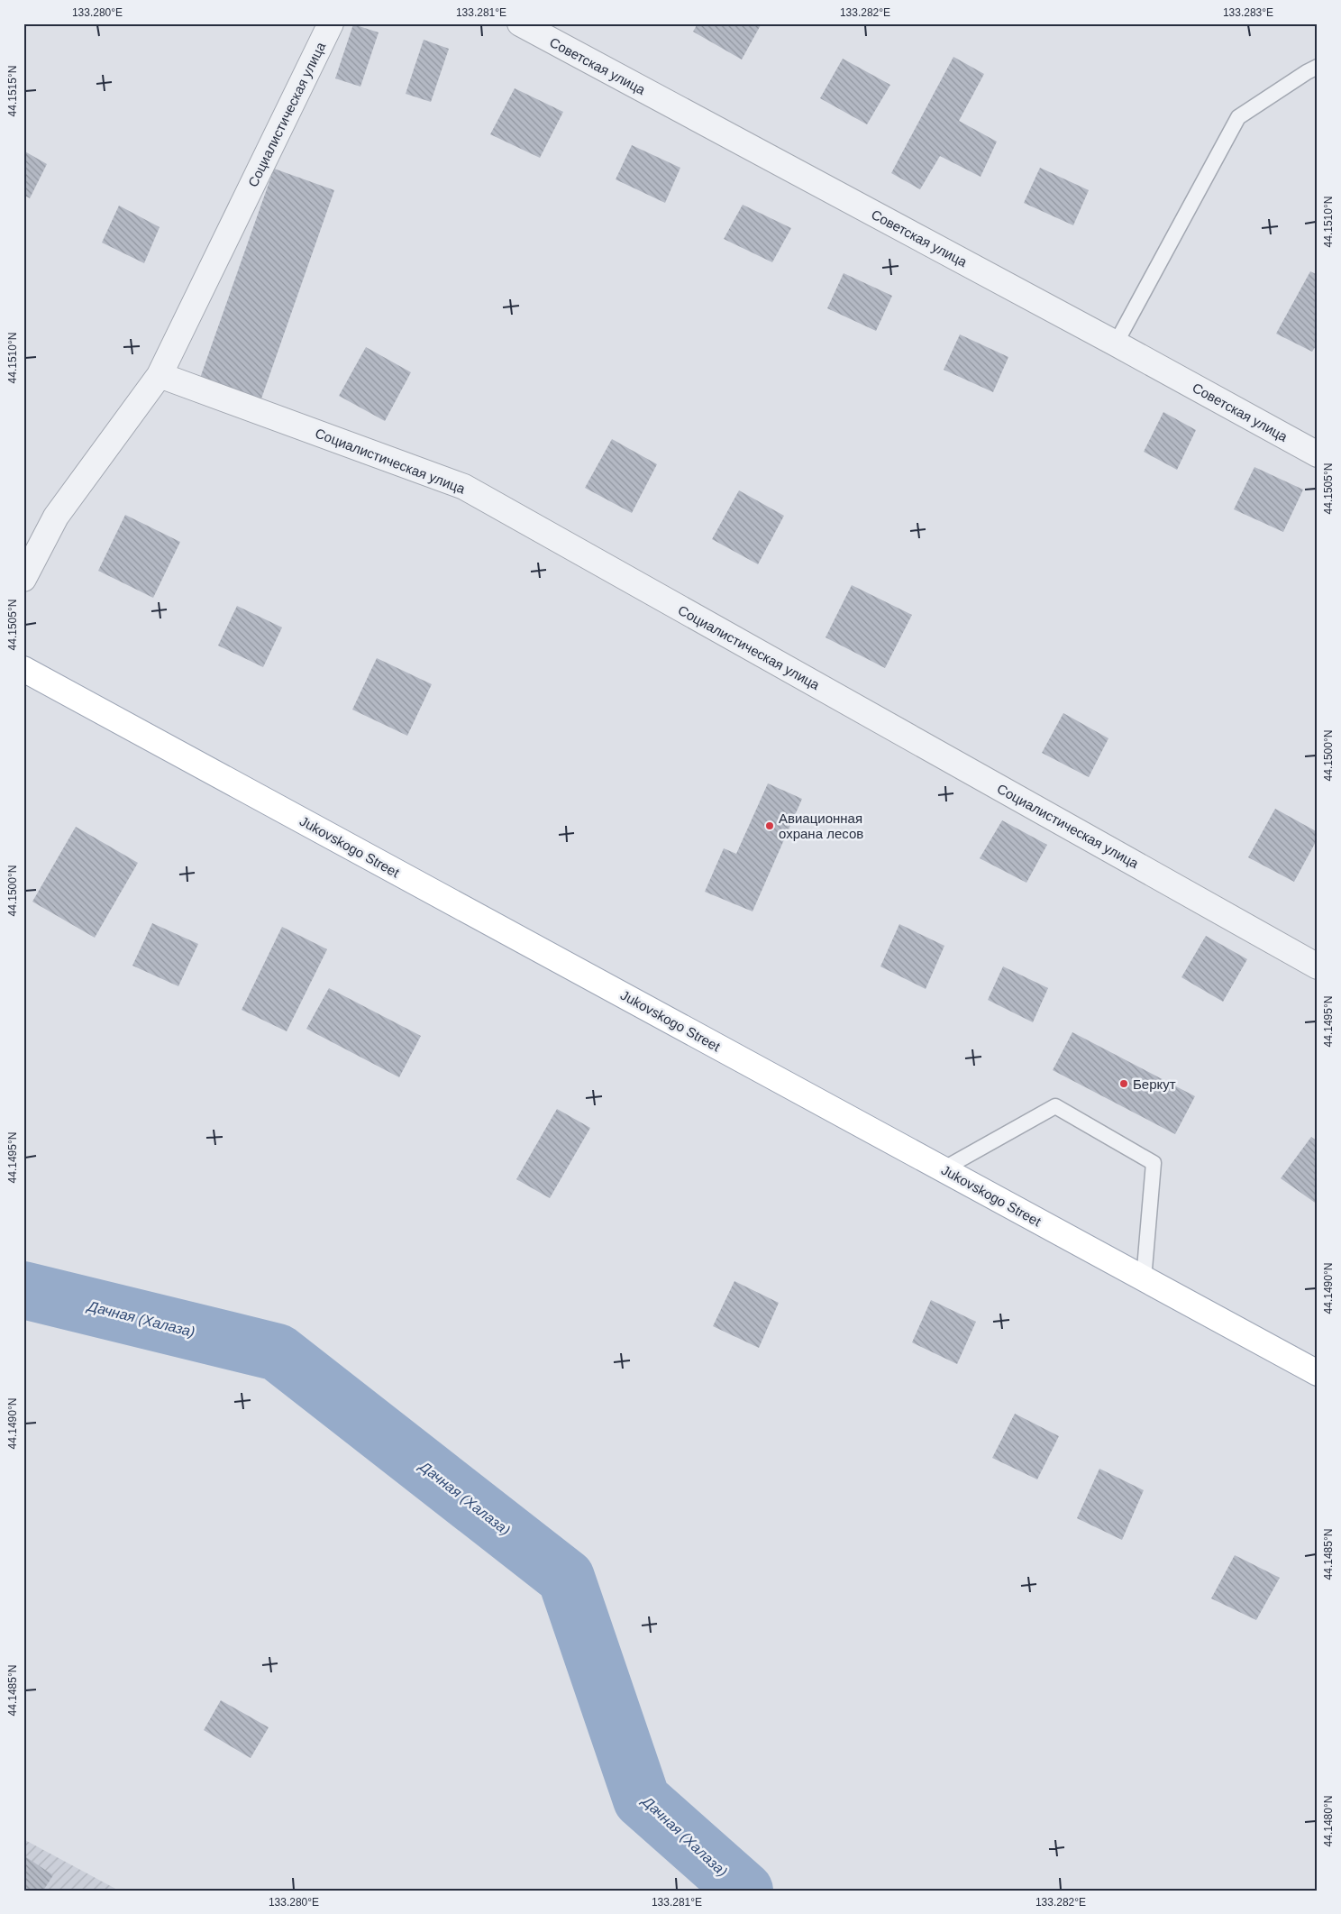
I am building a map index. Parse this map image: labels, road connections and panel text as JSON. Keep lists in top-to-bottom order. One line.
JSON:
{"streets":{"main road":["Jukovskogo Street"],"street":["Советская улица","Социалистическая улица"]},"water":["Дачная (Халаза)"],"places":["Авиационная охрана лесов","Беркут"],"coordinates":["133.280°E","133.281°E","133.282°E","133.283°E","44.1515°N","44.1510°N","44.1505°N","44.1500°N","44.1495°N","44.1490°N","44.1485°N","44.1480°N"]}
